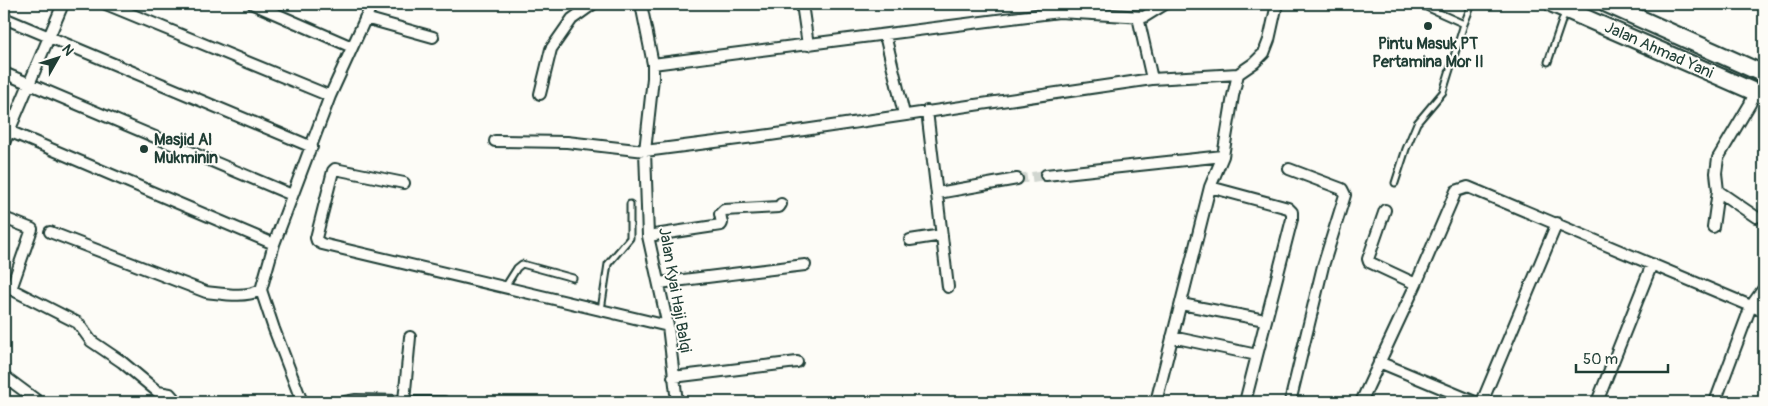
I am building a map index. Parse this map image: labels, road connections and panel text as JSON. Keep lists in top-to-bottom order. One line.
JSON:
{"streets":{"highway":["Jalan Ahmad Yani"],"street":["Jalan Kyai Haji Balqi"]},"places":["Pintu Masuk PT Pertamina Mor II","Masjid Al Mukminin"],"scale_bar":"50 m","north":"top right"}
